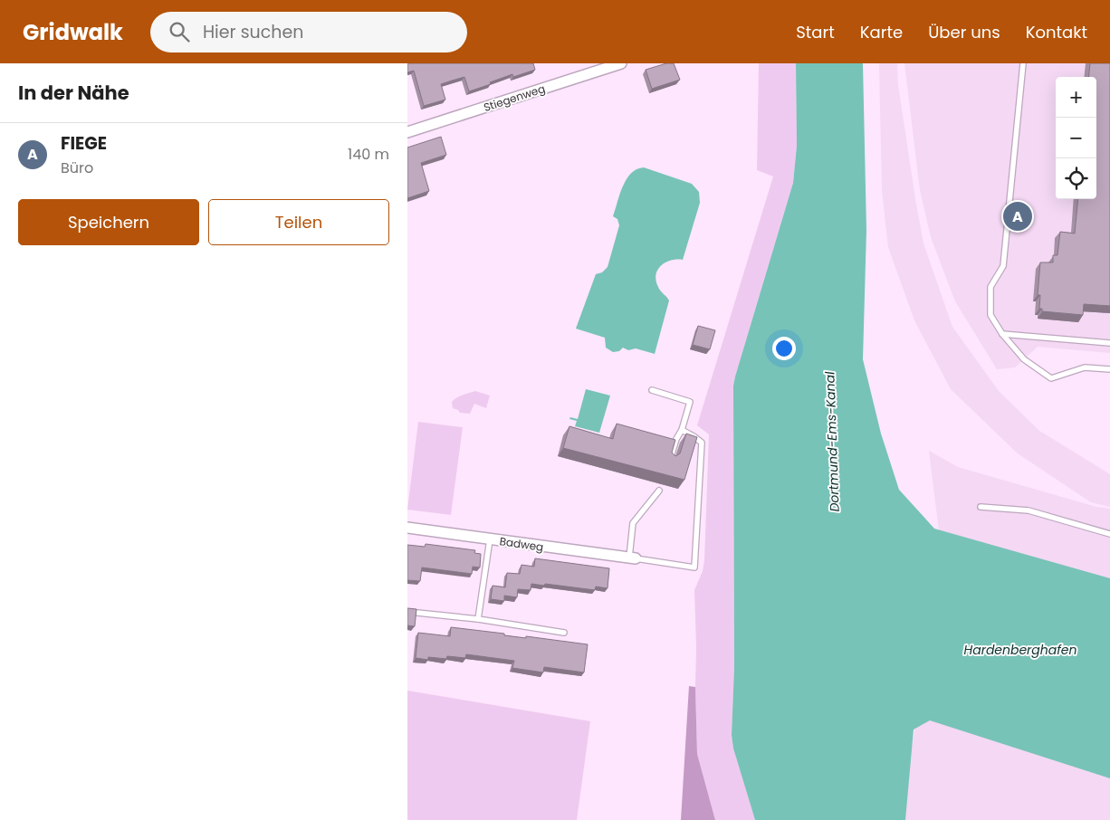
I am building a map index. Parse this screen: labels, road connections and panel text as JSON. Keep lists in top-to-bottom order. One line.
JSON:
{"streets":{"street":["Stiegenweg","Badweg"]},"water":["Dortmund-Ems-Kanal","Hardenberghafen"],"page":{"header":"Gridwalk","search":"Hier suchen","nav":["Start","Karte","Über uns","Kontakt"],"heading":"In der Nähe","map_buttons":["+","−"],"list":[{"mark":"A","name":"FIEGE","note":"Büro","value":"140 m"}],"buttons":["Speichern","Teilen"],"pins":"A"}}
